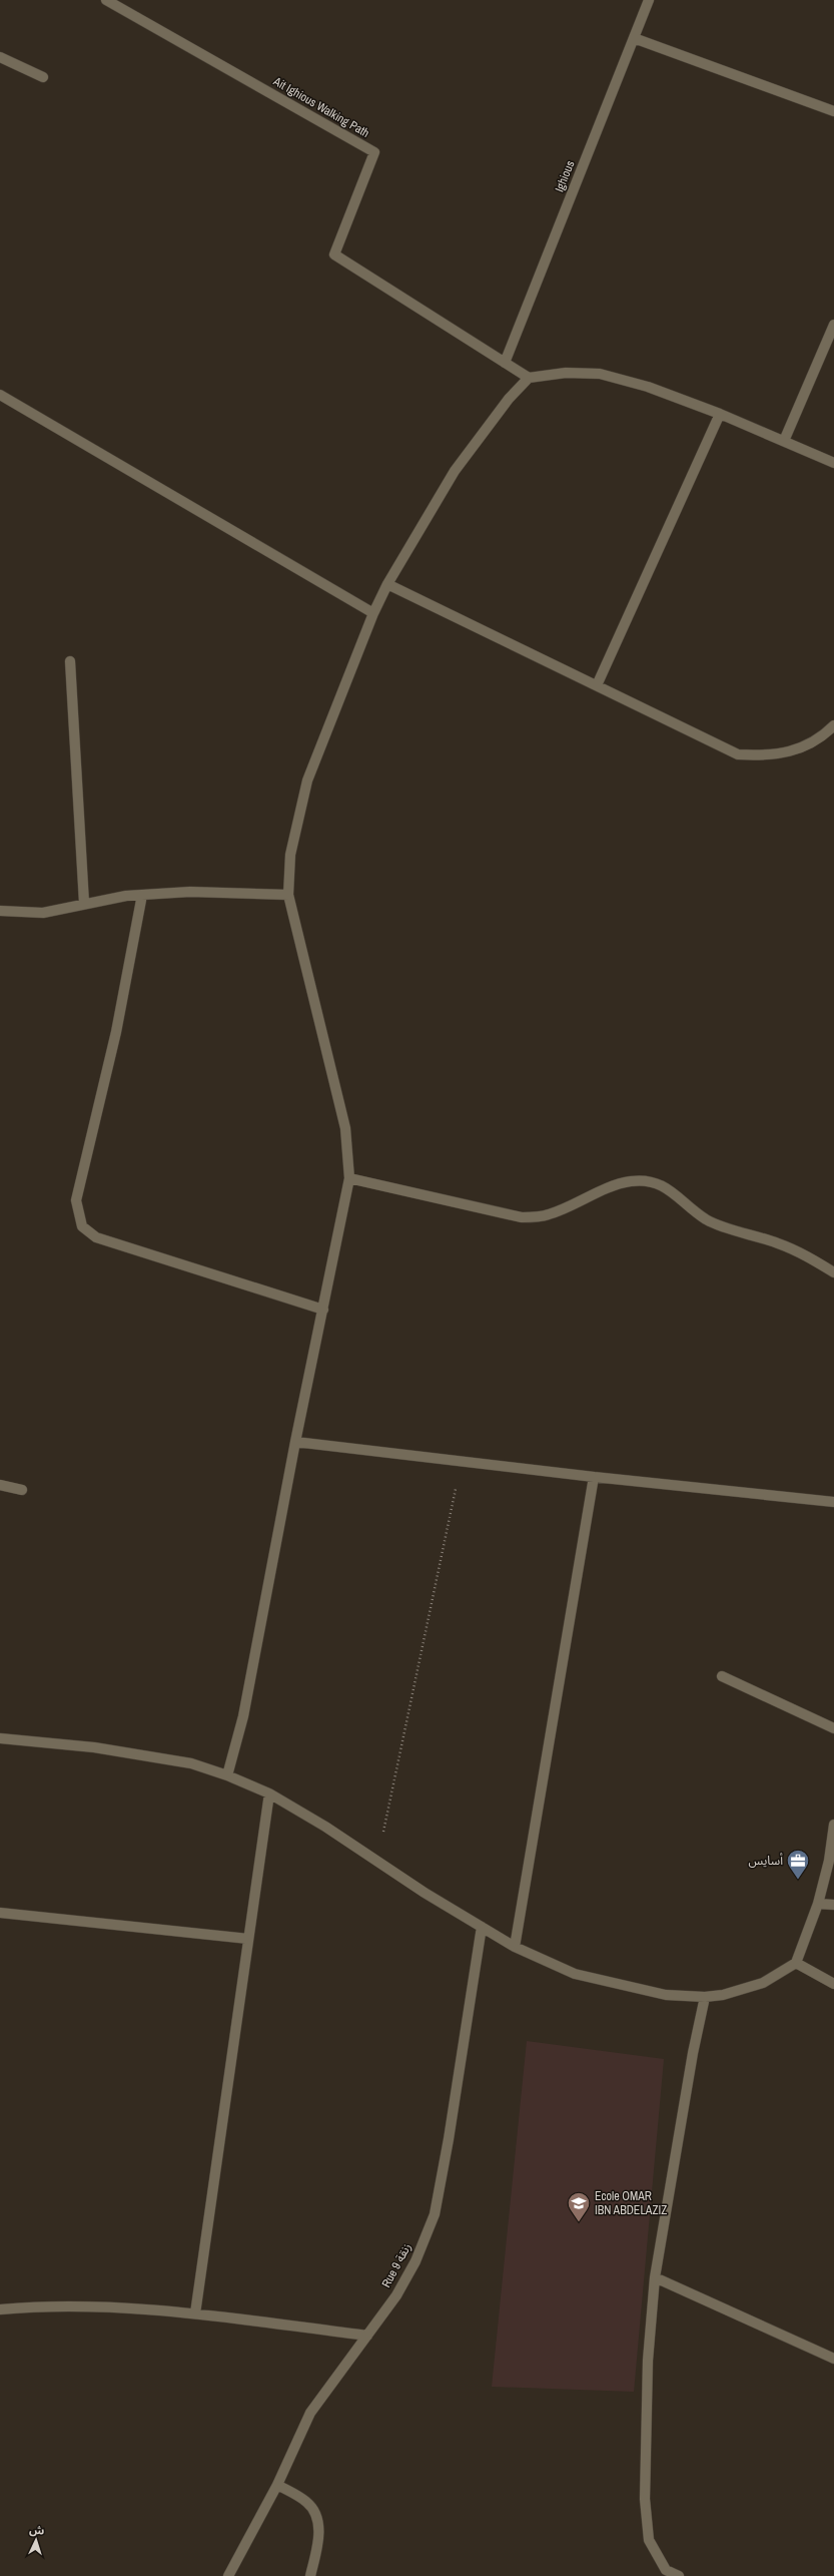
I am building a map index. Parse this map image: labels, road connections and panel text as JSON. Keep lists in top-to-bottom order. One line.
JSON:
{"streets":{"street":["Ait Ighious Walking Path","Ighious","Rue 9 زنقة"]},"crossings":[["Ait Ighious Walking Path","Ighious"]],"places":{"office":["أسايس"],"school or university":["Ecole OMAR IBN ABDELAZIZ"]},"north":"top"}
